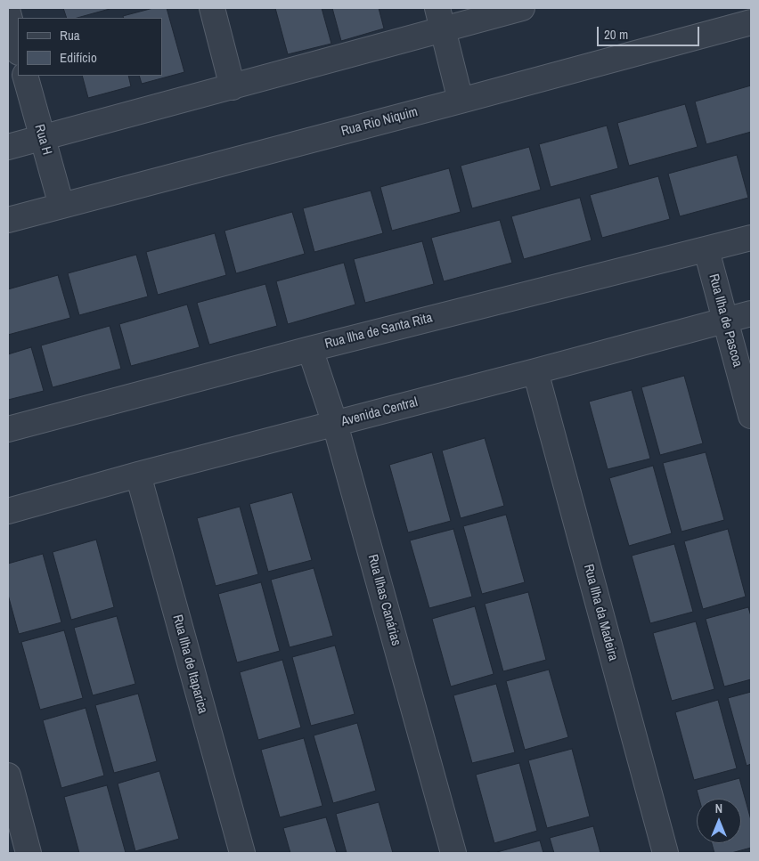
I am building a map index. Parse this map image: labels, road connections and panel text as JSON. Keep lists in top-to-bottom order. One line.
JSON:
{"streets":{"street":["Rua Rio Niquim","Rua H","Rua Ilha de Pascoa","Rua llha de Santa Rita","Avenida Central","Rua Ilhas Canárias","Rua Ilha da Madeira","Rua Ilha de Itaparica"]},"crossings":[["Rua Rio Niquim","Rua H"],["Rua Ilha de Pascoa","Rua llha de Santa Rita"],["Rua Ilha de Pascoa","Avenida Central"],["Rua llha de Santa Rita","Rua Ilhas Canárias"],["Avenida Central","Rua Ilhas Canárias"],["Avenida Central","Rua Ilha da Madeira"],["Avenida Central","Rua Ilha de Itaparica"]],"legend":["Rua","Edifício"],"scale_bar":"20 m","north":"top"}
